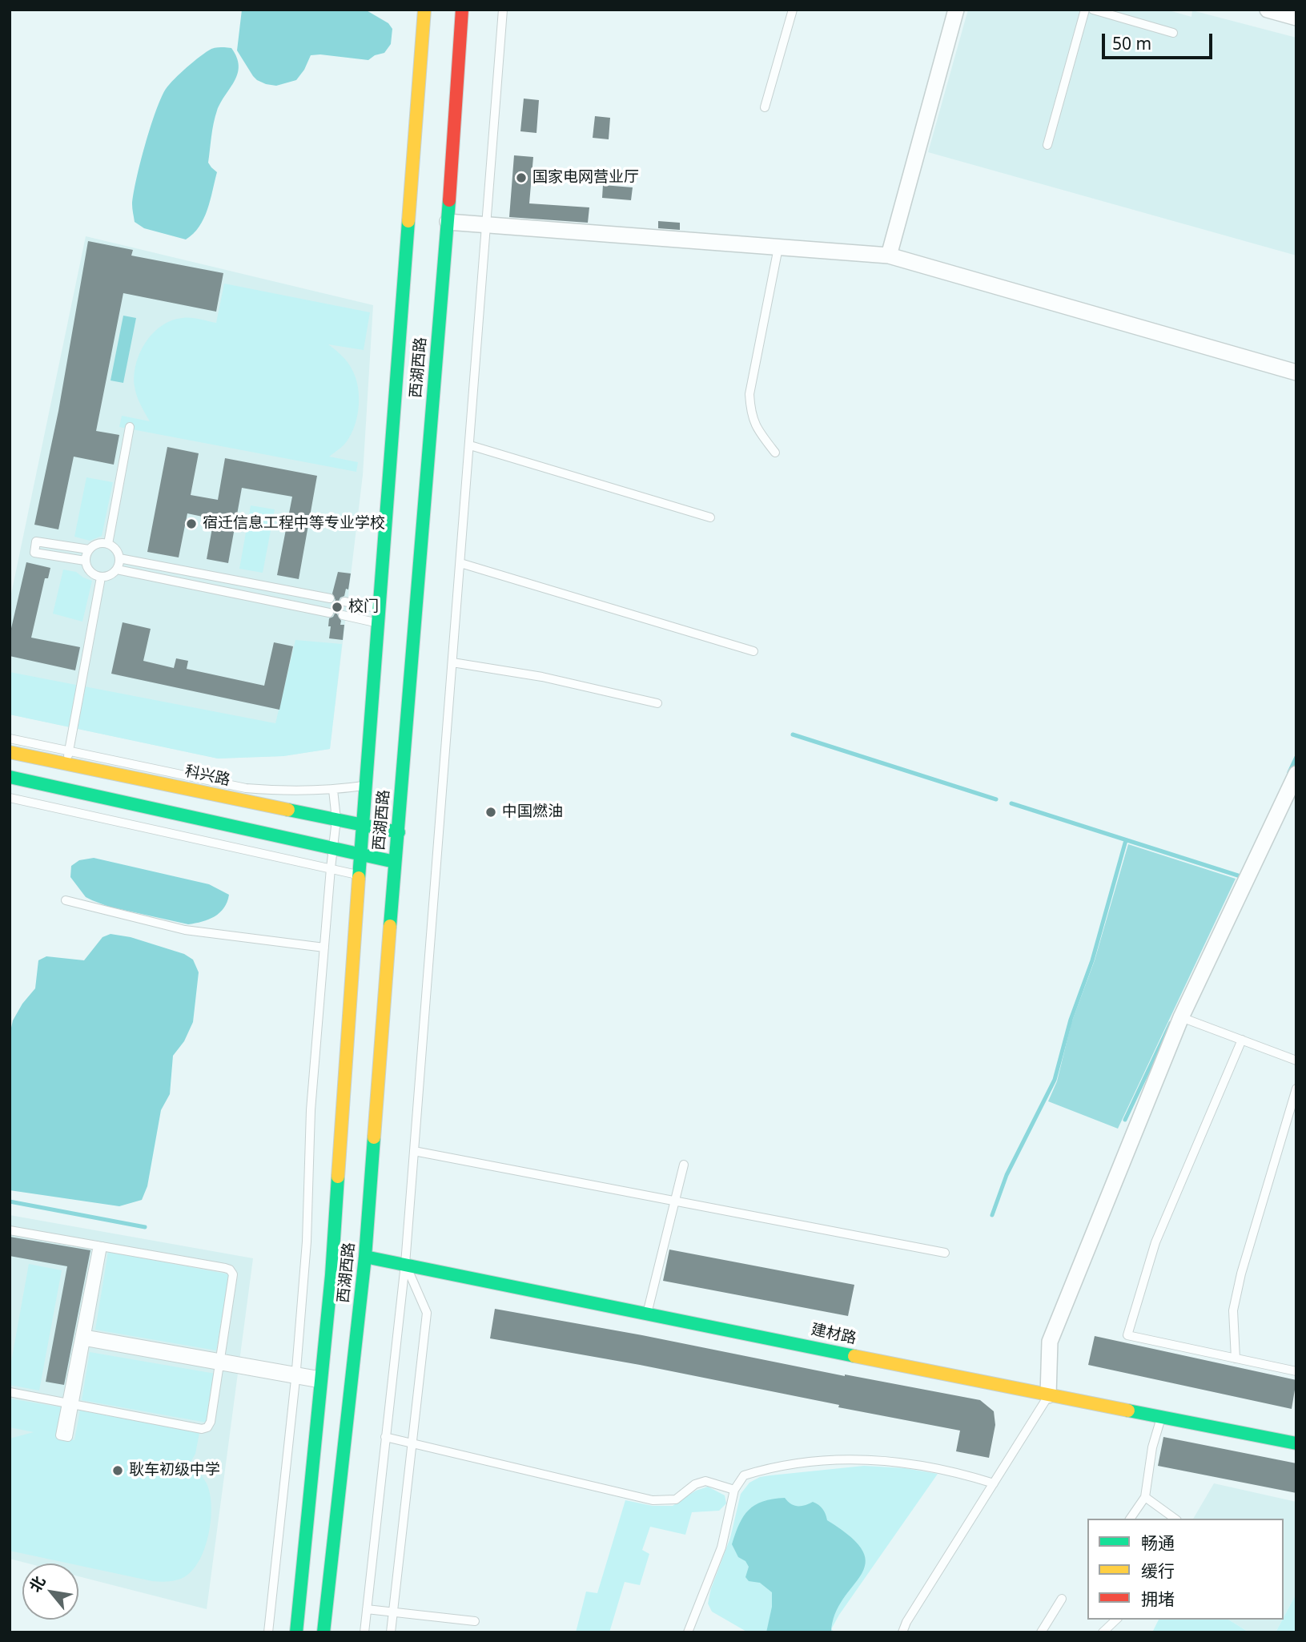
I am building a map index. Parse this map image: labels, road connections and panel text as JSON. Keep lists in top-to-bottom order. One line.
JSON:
{"streets":{"main road":["西湖西路","科兴路","建材路"]},"crossings":[["西湖西路","科兴路"],["西湖西路","建材路"]],"places":["国家电网营业厅","宿迁信息工程中等专业学校","校门","中国燃油","耿车初级中学"],"legend":["畅通","缓行","拥堵"],"scale_bar":"50 m","north":"top left"}
